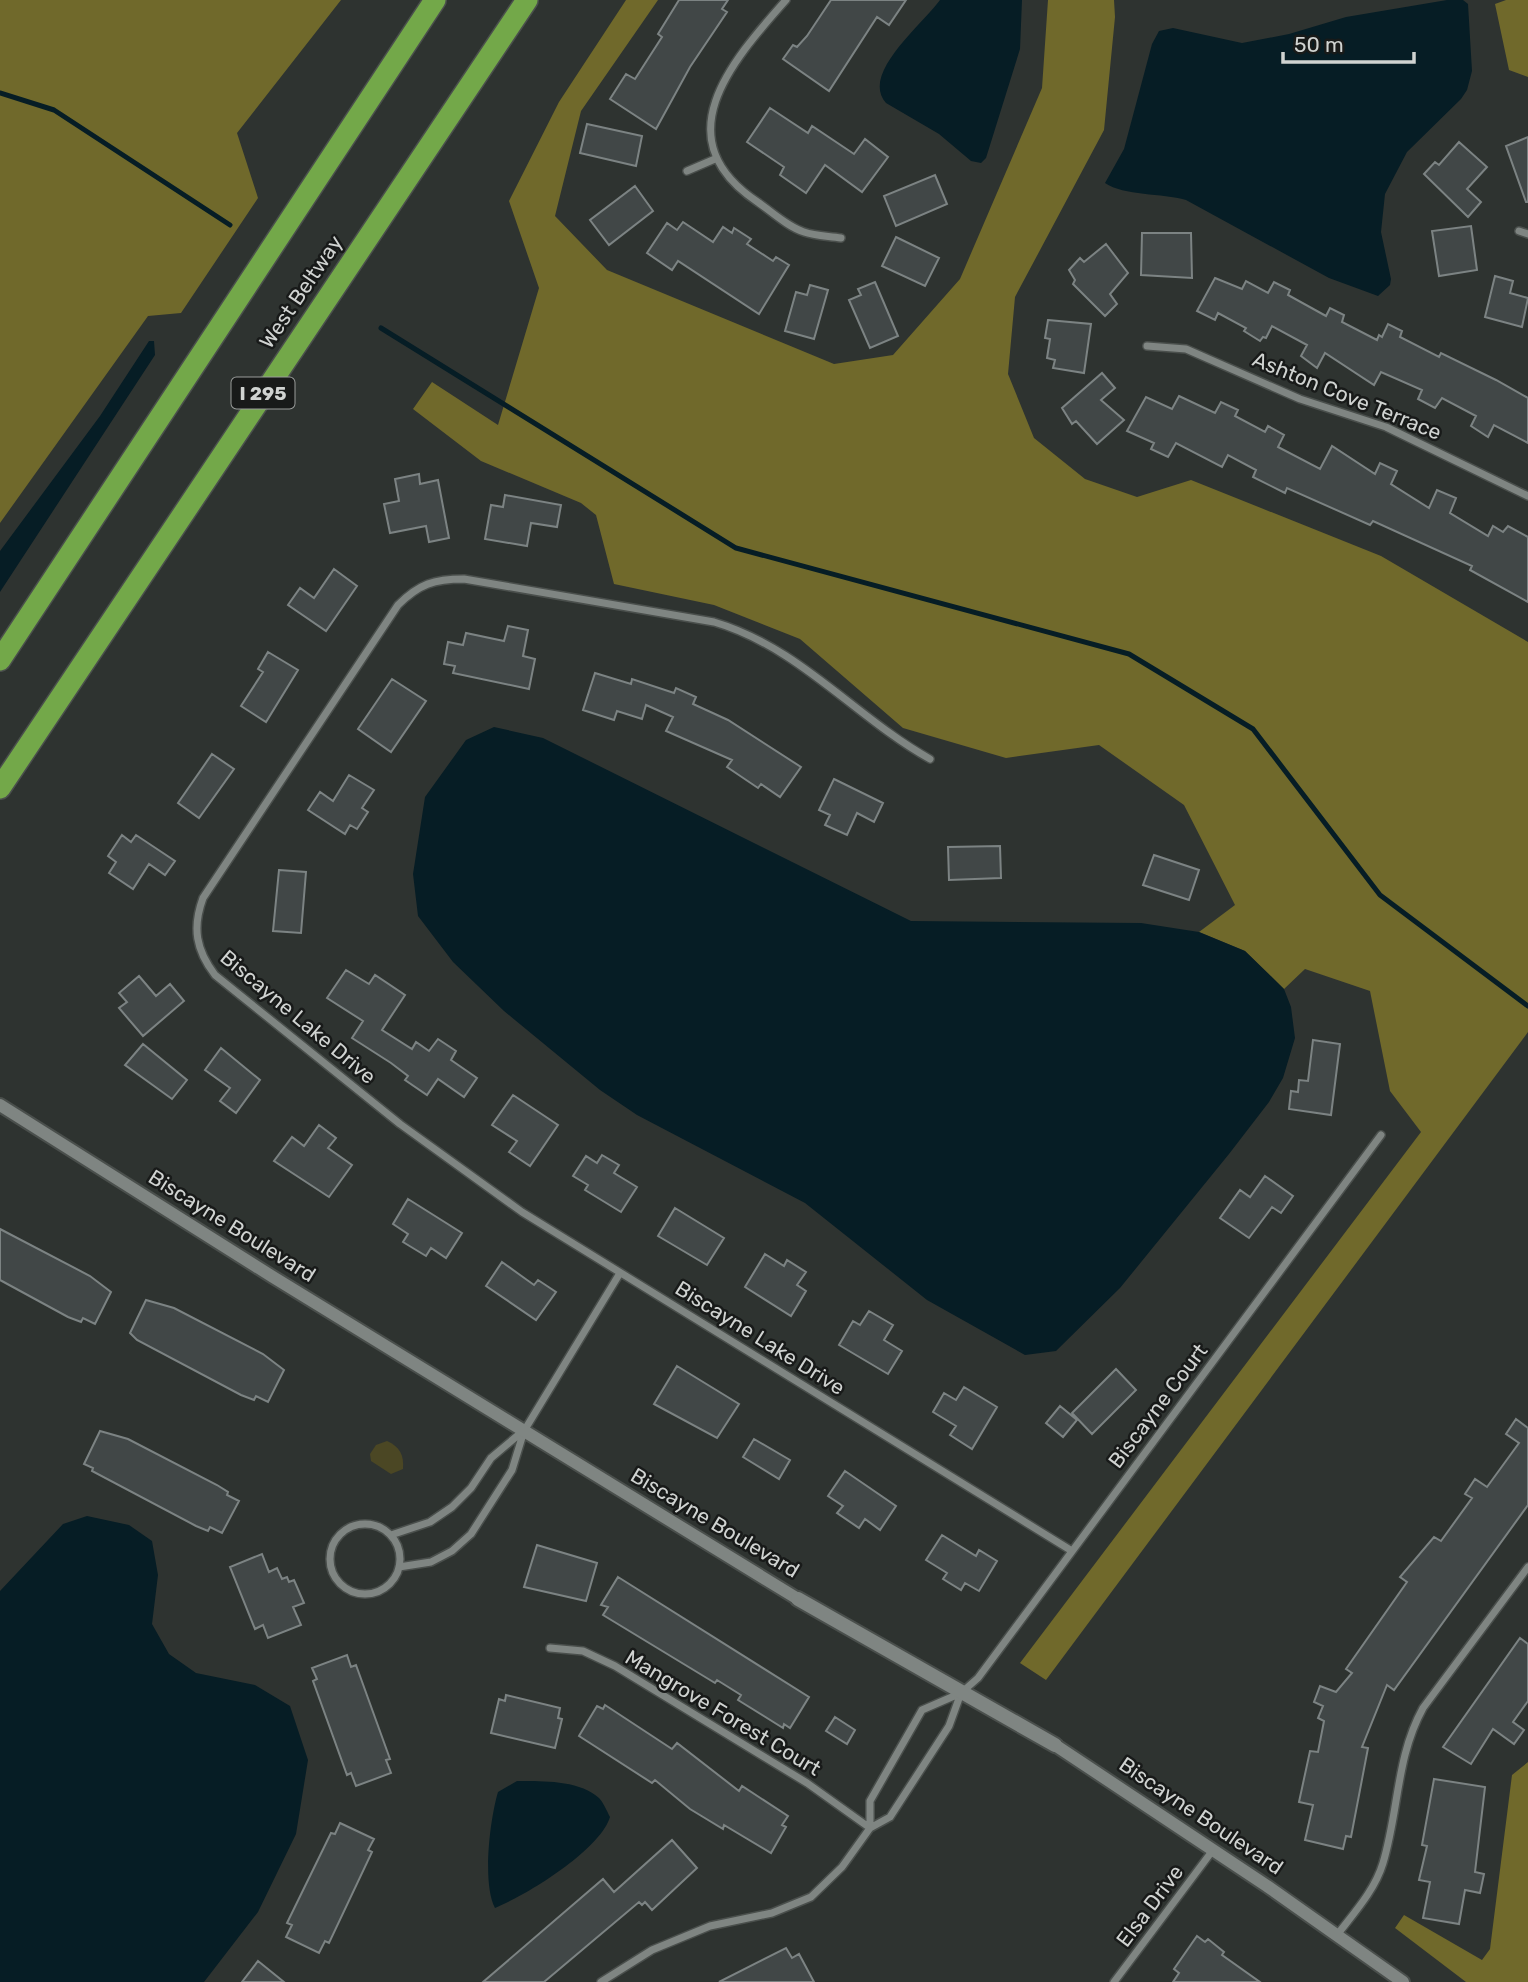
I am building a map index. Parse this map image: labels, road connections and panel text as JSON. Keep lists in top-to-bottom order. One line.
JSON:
{"streets":{"highway":["West Beltway","I 295"],"main road":["Biscayne Boulevard"],"street":["Ashton Cove Terrace","Biscayne Lake Drive","Biscayne Court","Mangrove Forest Court","Elsa Drive"]},"crossings":[["Biscayne Lake Drive","Biscayne Court"],["Biscayne Boulevard","Biscayne Court"],["Biscayne Boulevard","Elsa Drive"]],"scale_bar":"50 m"}
